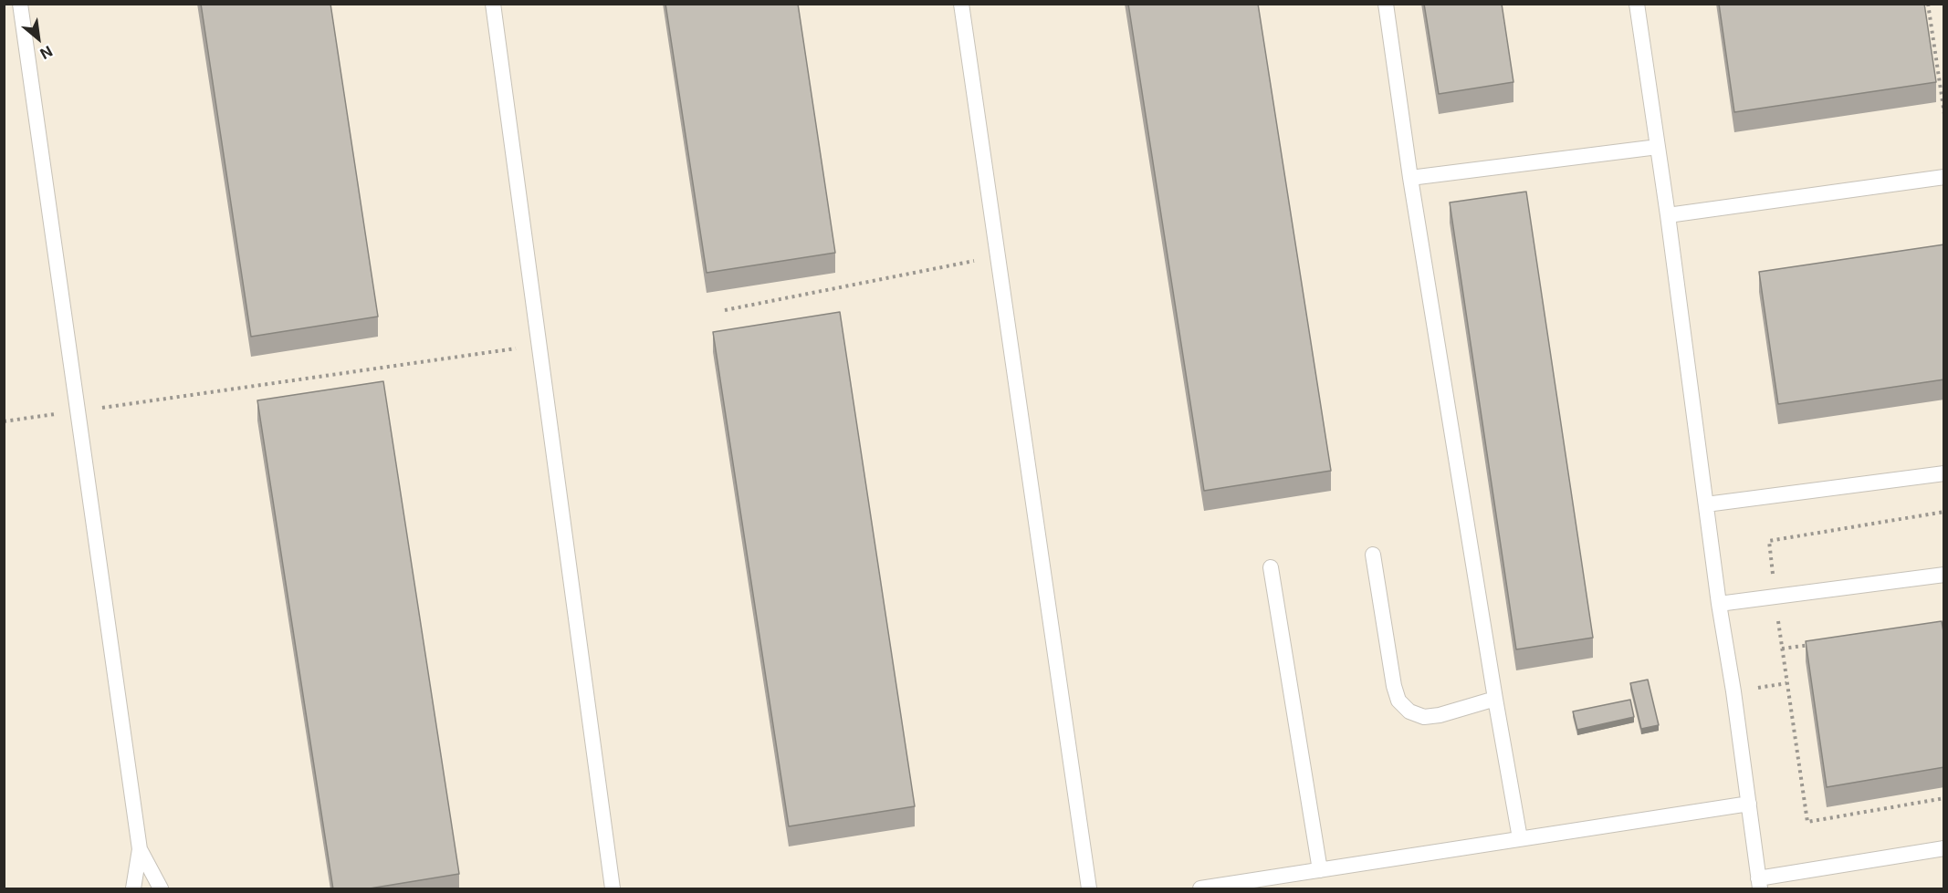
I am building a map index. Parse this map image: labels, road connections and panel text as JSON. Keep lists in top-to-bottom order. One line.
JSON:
{"north":"bottom right"}
